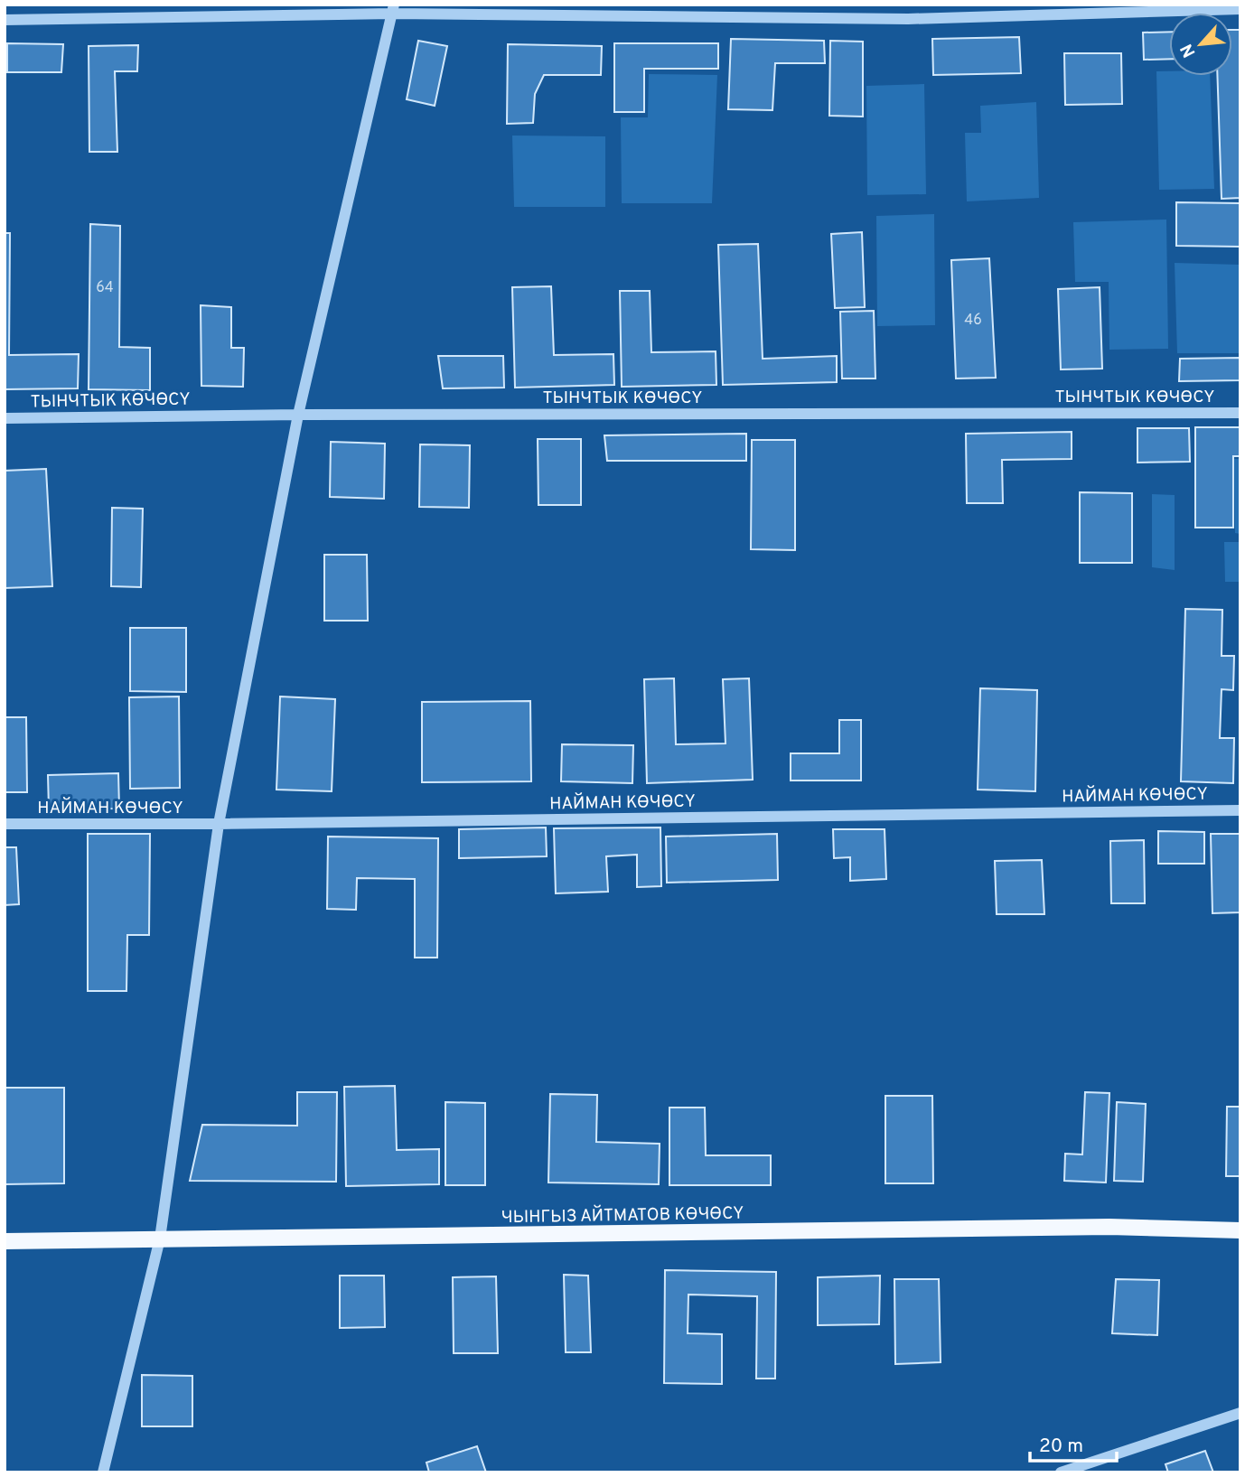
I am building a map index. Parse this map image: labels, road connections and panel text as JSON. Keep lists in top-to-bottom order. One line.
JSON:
{"streets":{"main road":["ЧЫНГЫЗ АЙТМАТОВ КӨЧӨСҮ"],"street":["ТЫНЧТЫК КӨЧӨСҮ","НАЙМАН КӨЧӨСҮ"]},"house_numbers":["64","46"],"scale_bar":"20 m","north":"bottom left"}
